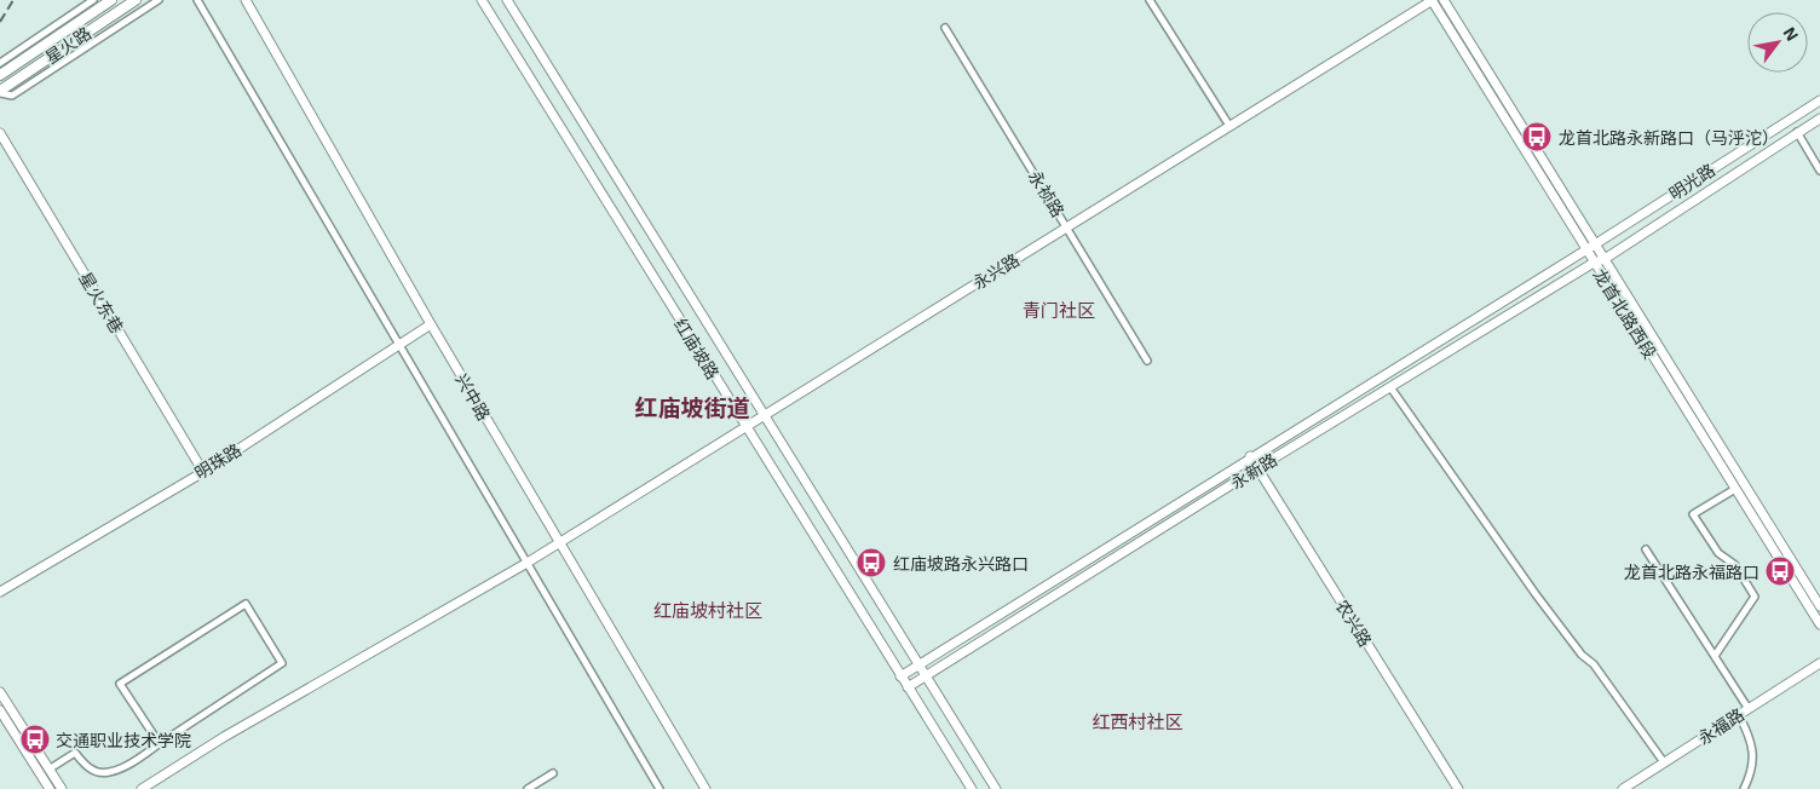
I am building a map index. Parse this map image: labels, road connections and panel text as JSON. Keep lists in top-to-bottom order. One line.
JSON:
{"streets":{"main road":["星火路"],"street":["明光路","永祯路","永兴路","星火东巷","龙首北路西段","红庙坡路","兴中路","明珠路","永新路","农兴路","永福路"]},"crossings":[["明光路","龙首北路西段"],["明光路","永新路"],["永祯路","永兴路"],["永兴路","龙首北路西段"],["永兴路","红庙坡路"],["永兴路","兴中路"],["星火东巷","明珠路"],["龙首北路西段","永新路"],["红庙坡路","永新路"],["兴中路","明珠路"],["永新路","农兴路"]],"districts":["青门社区","红庙坡街道","红庙坡村社区","红西村社区"],"places":{"bus stop":["龙首北路永新路口（马泘沱）","红庙坡路永兴路口","龙首北路永福路口","交通职业技术学院"]},"north":"top right"}
